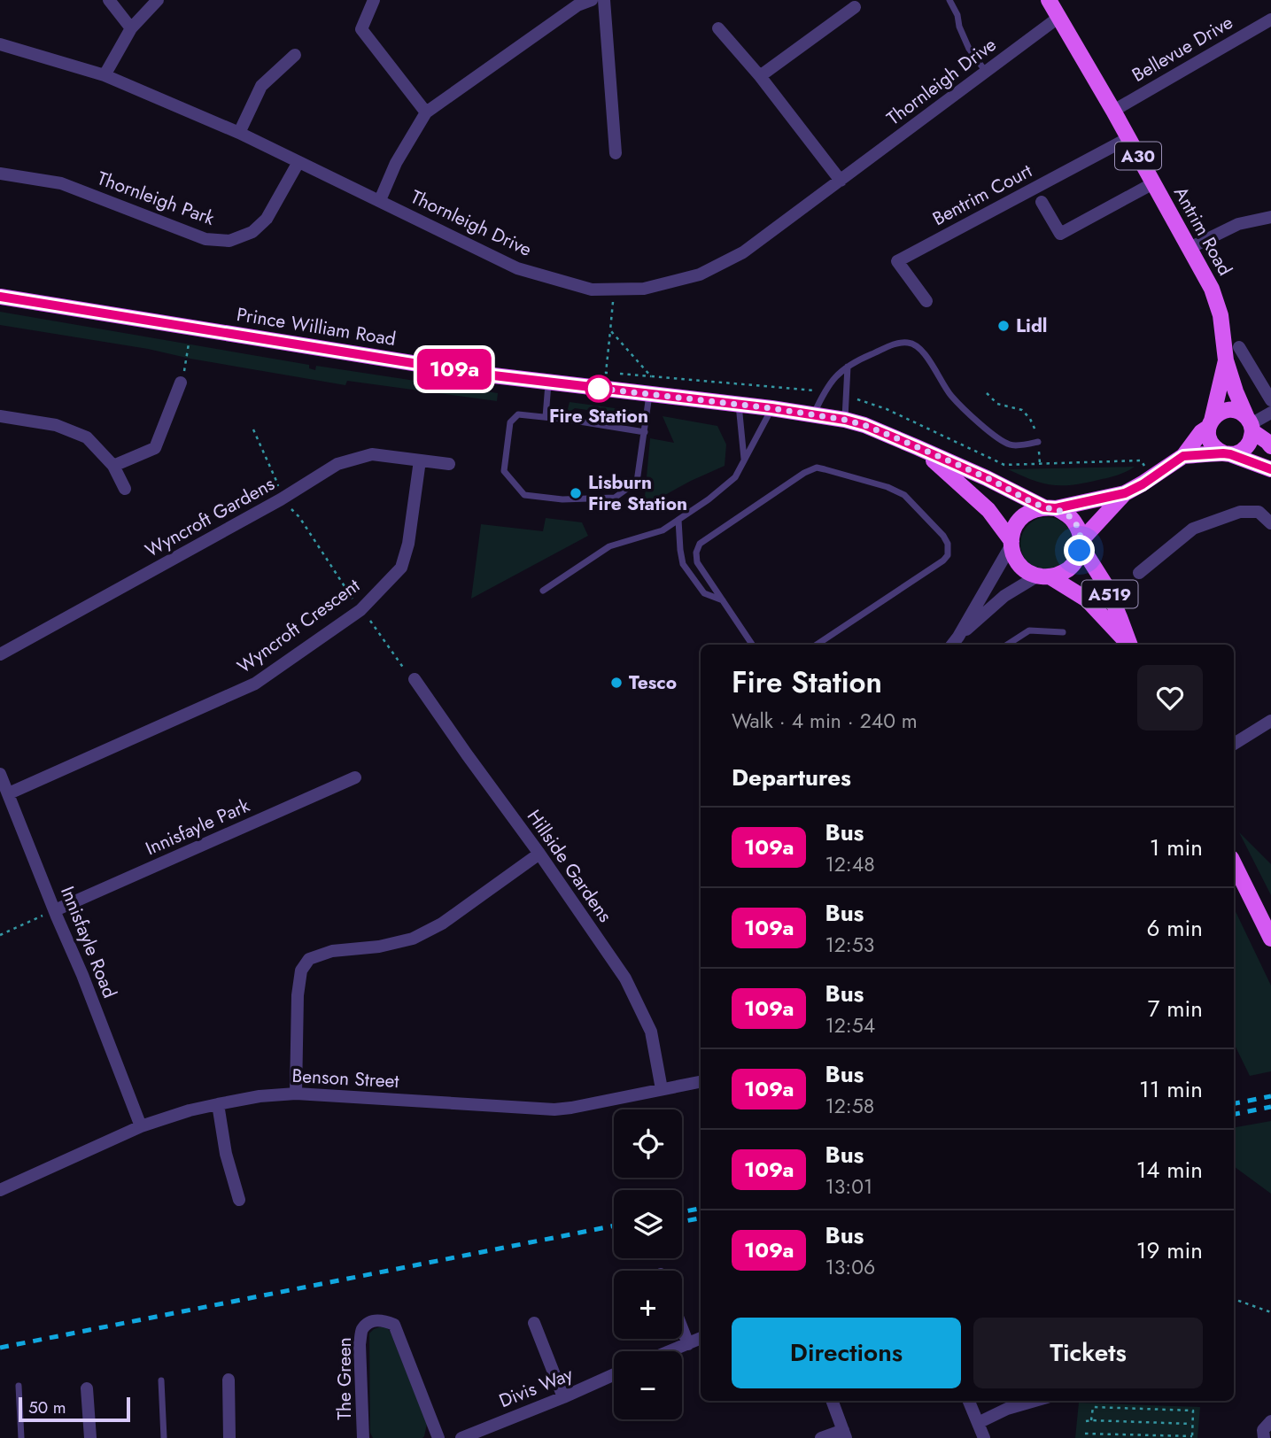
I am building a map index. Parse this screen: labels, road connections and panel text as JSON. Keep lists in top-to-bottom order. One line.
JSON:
{"streets":{"main road":["A30","Antrim Road","Prince William Road","A519"],"street":["Bellevue Drive","Thornleigh Drive","Bentrim Court","Thornleigh Park","Wyncroft Gardens","Wyncroft Crescent","Innisfayle Park","Hillside Gardens","Innisfayle Road","Benson Street","The Green","Divis Way"]},"crossings":[["Bellevue Drive","Antrim Road"],["Thornleigh Drive","Thornleigh Park"],["Thornleigh Drive","Antrim Road"],["A30","Antrim Road"],["A30","Prince William Road"],["A30","A519"],["Bentrim Court","Antrim Road"],["Prince William Road","A519"],["Wyncroft Gardens","Wyncroft Crescent"],["Wyncroft Crescent","Innisfayle Road"],["Innisfayle Park","Innisfayle Road"],["Hillside Gardens","Benson Street"],["Innisfayle Road","Benson Street"]],"places":["Lidl","Fire Station","Lisburn Fire Station","Tesco"],"lines":["bus line 109a"],"scale_bar":"50 m","page":{"on_map":"109a","heading":[["Fire Station","Walk · 4 min · 240 m"],"Departures"],"list":[{"mark":"109a","name":"Bus","note":"12:48","value":"1 min"},{"mark":"109a","name":"Bus","note":"12:53","value":"6 min"},{"mark":"109a","name":"Bus","note":"12:54","value":"7 min"},{"mark":"109a","name":"Bus","note":"12:58","value":"11 min"},{"mark":"109a","name":"Bus","note":"13:01","value":"14 min"},{"mark":"109a","name":"Bus","note":"13:06","value":"19 min"}],"map_buttons":["+","−"],"buttons":["Directions","Tickets"],"scale":"50 m"}}
